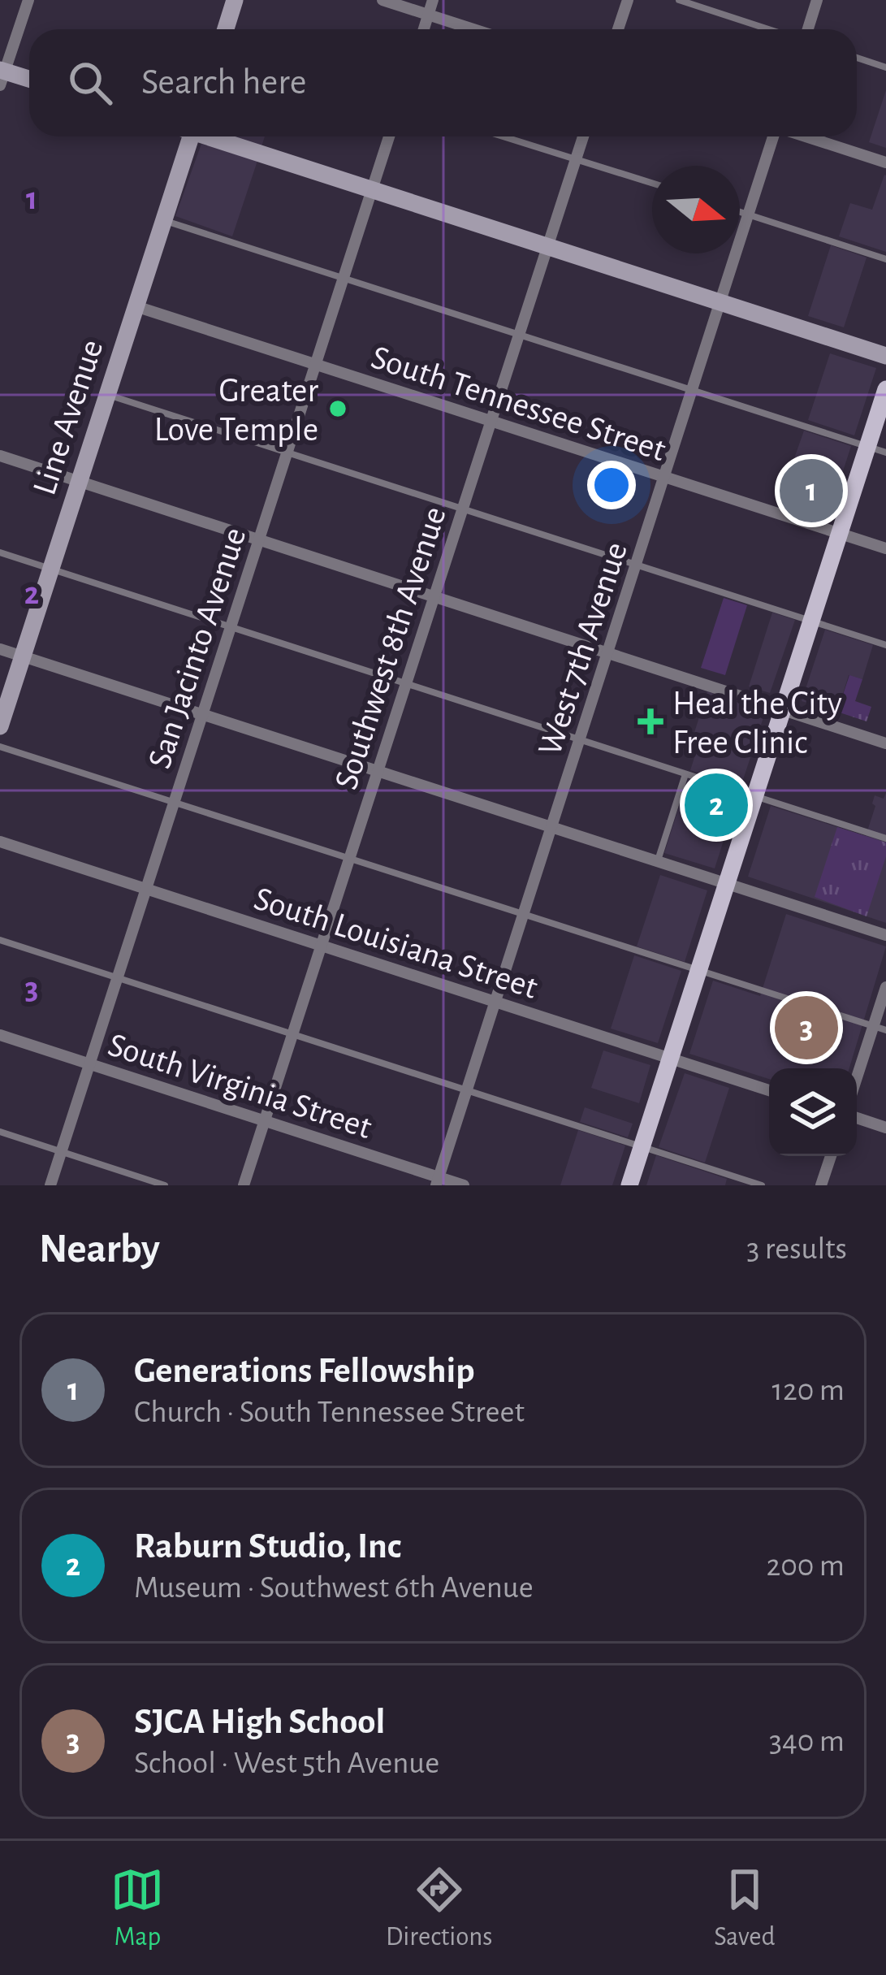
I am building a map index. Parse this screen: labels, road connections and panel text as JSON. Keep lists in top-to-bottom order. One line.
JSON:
{"streets":{"street":["South Tennessee Street","Line Avenue","San Jacinto Avenue","Southwest 8th Avenue","West 7th Avenue","South Louisiana Street","South Virginia Street"]},"crossings":[["South Tennessee Street","Line Avenue"],["South Tennessee Street","San Jacinto Avenue"],["South Tennessee Street","Southwest 8th Avenue"],["South Tennessee Street","West 7th Avenue"],["San Jacinto Avenue","South Louisiana Street"],["San Jacinto Avenue","South Virginia Street"],["Southwest 8th Avenue","South Louisiana Street"],["Southwest 8th Avenue","South Virginia Street"],["West 7th Avenue","South Louisiana Street"],["West 7th Avenue","South Virginia Street"]],"places":{"other":["Greater Love Temple"],"health":["Heal the City Free Clinic"]},"north":"right","page":{"search":"Search here","pins":["1","2","3"],"heading":["Nearby","3 results"],"list":[{"mark":"1","name":"Generations Fellowship","note":"Church · South Tennessee Street","value":"120 m"},{"mark":"2","name":"Raburn Studio, Inc","note":"Museum · Southwest 6th Avenue","value":"200 m"},{"mark":"3","name":"SJCA High School","note":"School · West 5th Avenue","value":"340 m"}],"nav":["Map","Directions","Saved"]},"grid":{"rows":["1","2","3"]}}
